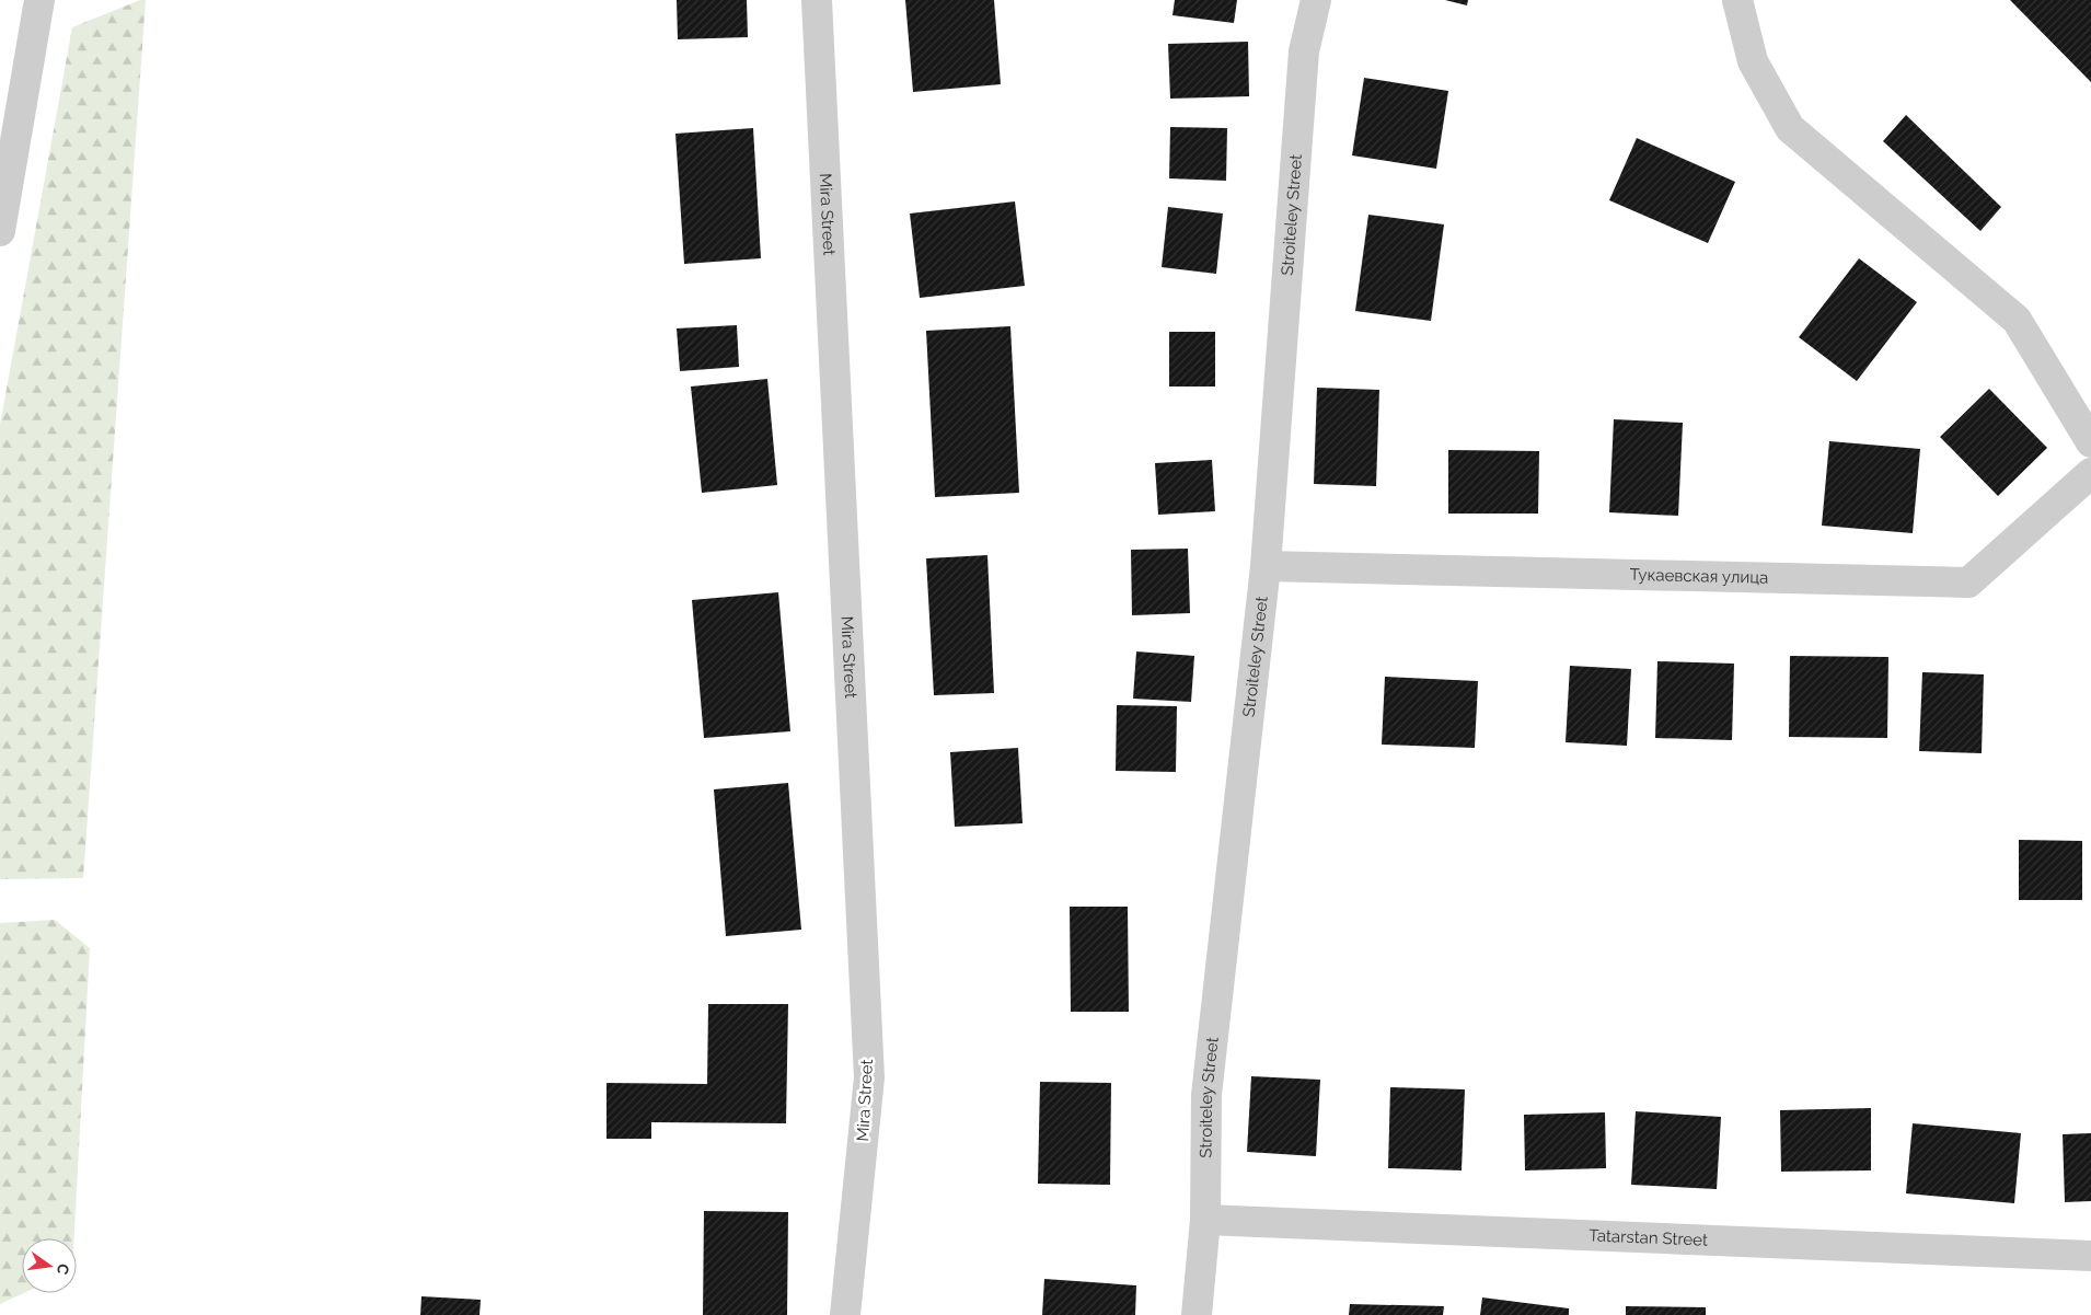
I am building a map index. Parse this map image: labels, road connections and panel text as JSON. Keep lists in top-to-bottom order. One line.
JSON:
{"streets":{"street":["Mira Street","Stroiteley Street","Тукаевская улица","Tatarstan Street"]},"crossings":[["Stroiteley Street","Тукаевская улица"],["Stroiteley Street","Tatarstan Street"]],"north":"right"}
